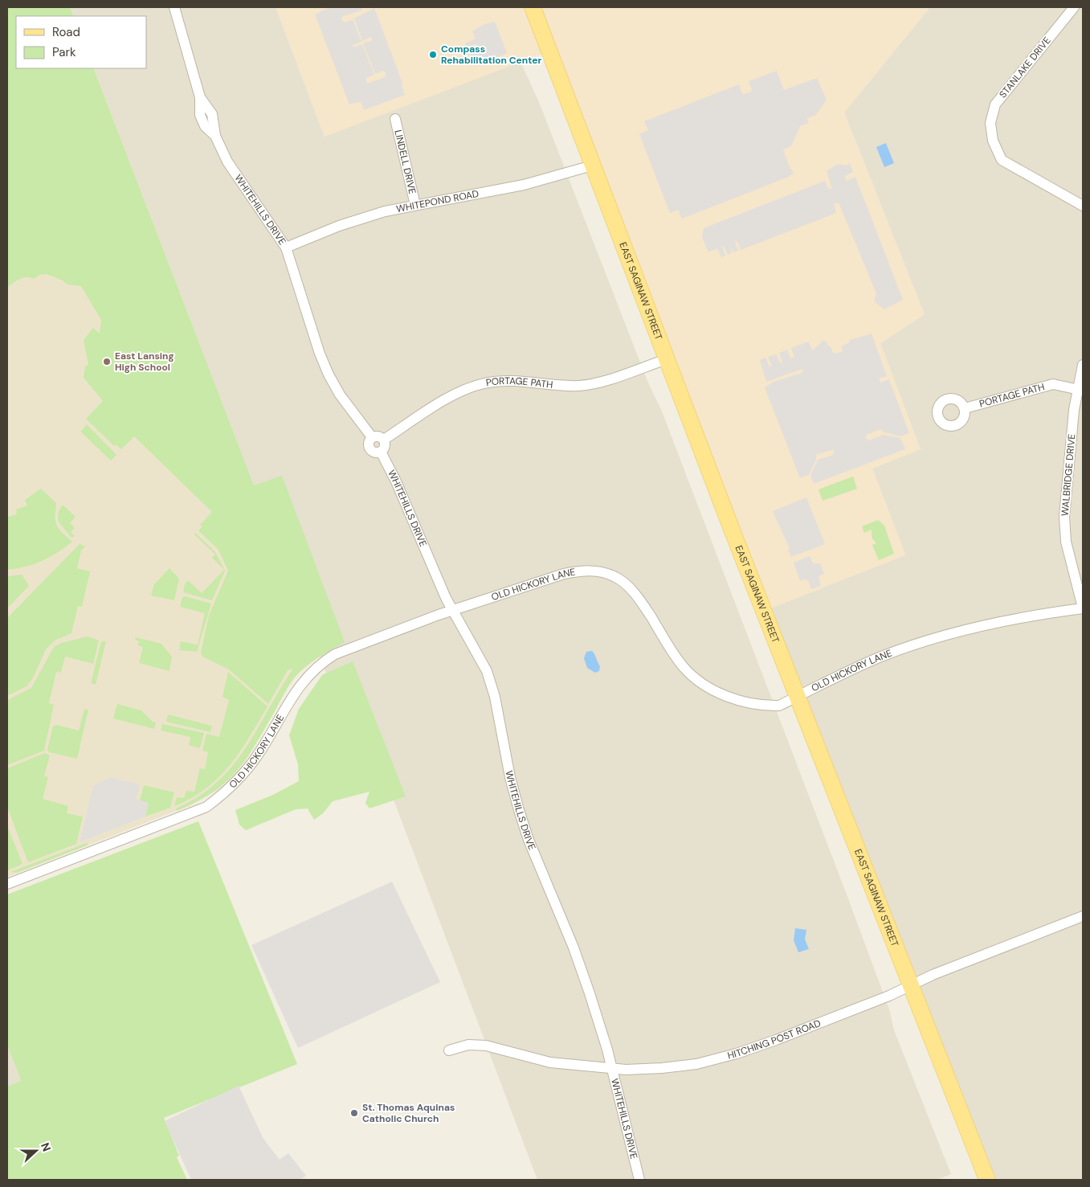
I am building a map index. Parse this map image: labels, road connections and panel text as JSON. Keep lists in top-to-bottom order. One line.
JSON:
{"streets":{"main road":["EAST SAGINAW STREET"],"street":["STANLAKE DRIVE","LINDELL DRIVE","WHITEPOND ROAD","WHITEHILLS DRIVE","PORTAGE PATH","WALBRIDGE DRIVE","OLD HICKORY LANE","HITCHING POST ROAD"]},"crossings":[["LINDELL DRIVE","WHITEPOND ROAD"],["WHITEPOND ROAD","WHITEHILLS DRIVE"],["WHITEPOND ROAD","EAST SAGINAW STREET"],["WHITEHILLS DRIVE","PORTAGE PATH"],["WHITEHILLS DRIVE","OLD HICKORY LANE"],["WHITEHILLS DRIVE","HITCHING POST ROAD"],["EAST SAGINAW STREET","PORTAGE PATH"],["EAST SAGINAW STREET","OLD HICKORY LANE"],["EAST SAGINAW STREET","HITCHING POST ROAD"],["PORTAGE PATH","WALBRIDGE DRIVE"],["WALBRIDGE DRIVE","OLD HICKORY LANE"]],"places":["Compass Rehabilitation Center","East Lansing High School","St. Thomas Aquinas Catholic Church"],"legend":["Road","Park"],"north":"right"}
